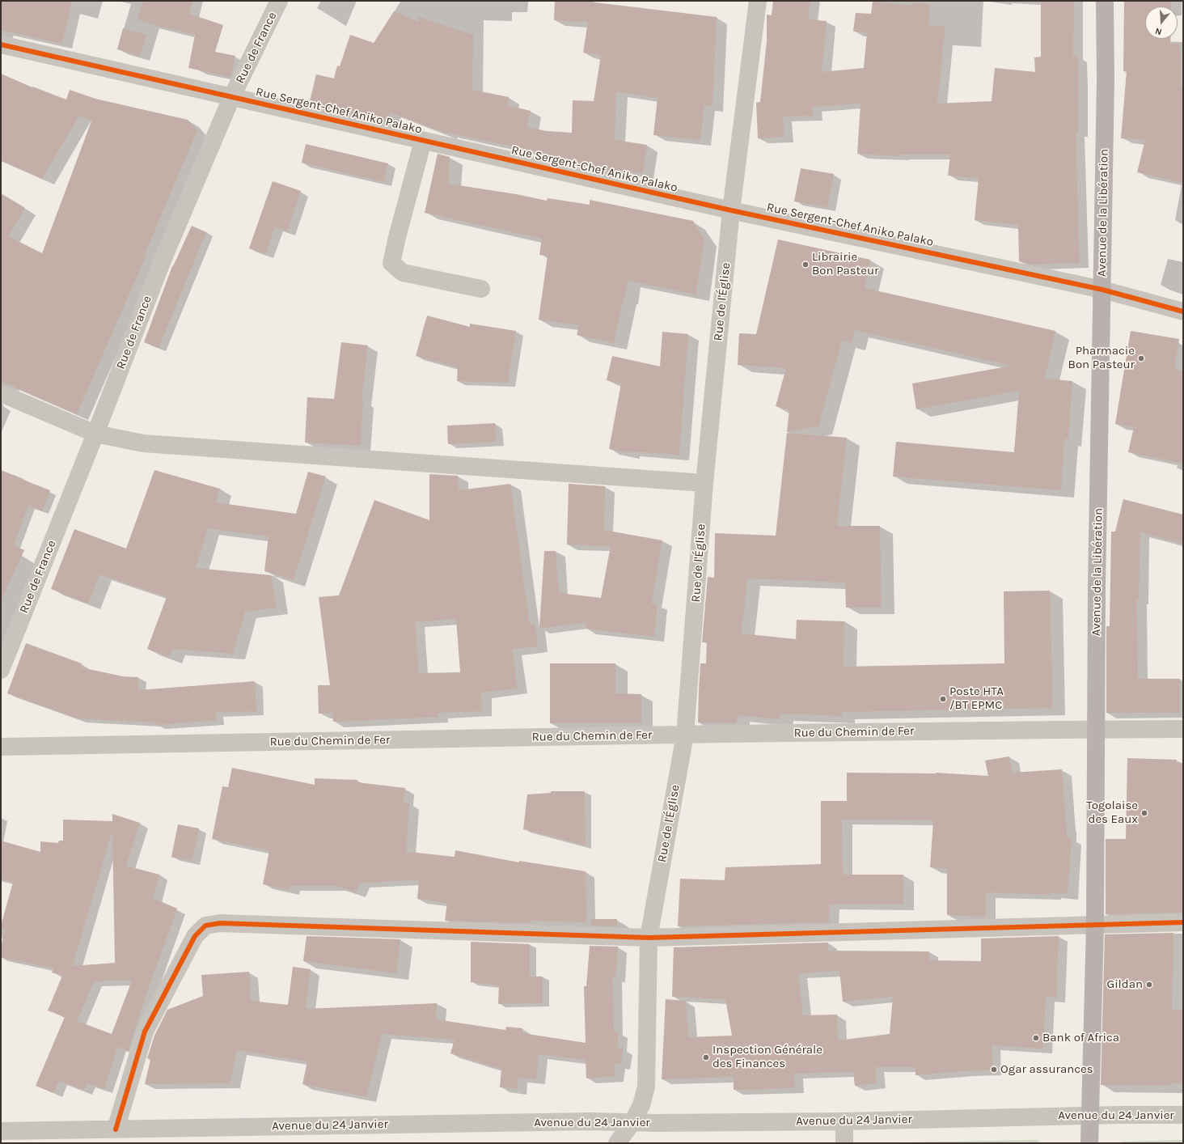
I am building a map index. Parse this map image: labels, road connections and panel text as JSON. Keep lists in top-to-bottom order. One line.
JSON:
{"streets":{"main road":["Avenue de la Libération"],"street":["Rue de France","Rue Sergent-Chef Aniko Palako","Rue de l'Église","Rue du Chemin de Fer","Avenue du 24 Janvier"]},"crossings":[["Rue de France","Rue Sergent-Chef Aniko Palako"],["Rue Sergent-Chef Aniko Palako","Avenue de la Libération"],["Rue Sergent-Chef Aniko Palako","Rue de l'Église"],["Avenue de la Libération","Rue du Chemin de Fer"],["Avenue de la Libération","Avenue du 24 Janvier"],["Rue de l'Église","Rue du Chemin de Fer"],["Rue de l'Église","Avenue du 24 Janvier"]],"places":["Librairie Bon Pasteur","Pharmacie Bon Pasteur","Poste HTA /BT EPMC","Togolaise des Eaux","Gildan","Bank of Africa","Inspection Générale des Finances","Ogar assurances"],"north":"bottom"}
